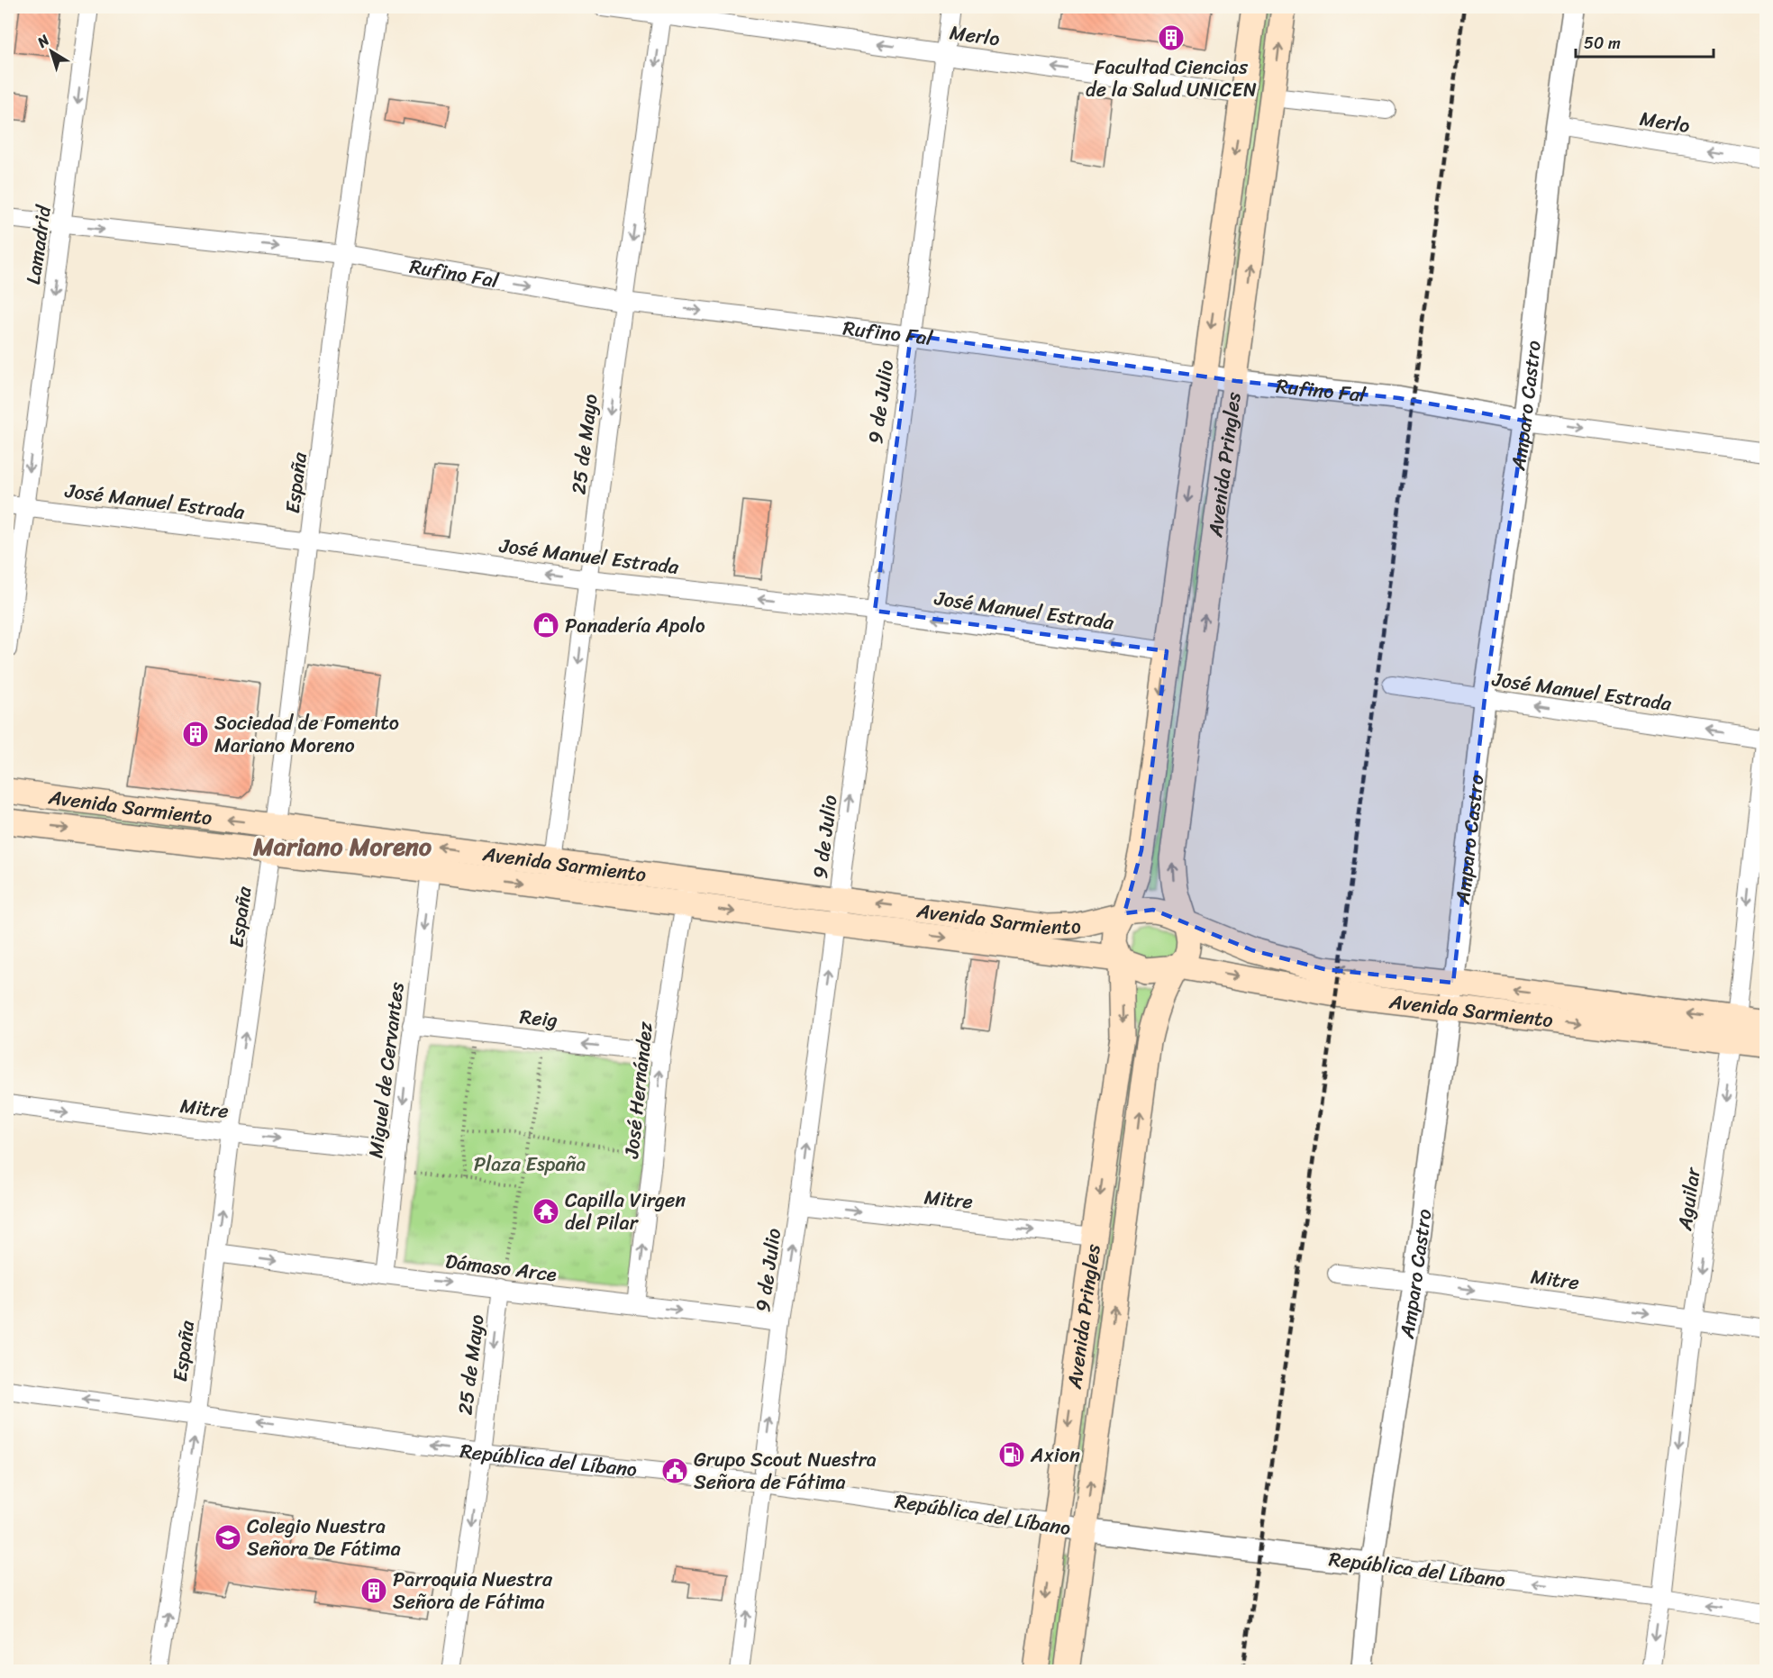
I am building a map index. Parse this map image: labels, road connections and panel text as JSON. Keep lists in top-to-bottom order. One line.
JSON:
{"streets":{"main road":["Avenida Pringles","Avenida Sarmiento"],"street":["Merlo","Lamadrid","Rufino Fal","9 de Julio","Amparo Castro","25 de Mayo","España","José Manuel Estrada","Reig","Miguel de Cervantes","José Hernández","Mitre","Aguilar","Dámaso Arce","República del Líbano"]},"crossings":[["Merlo","9 de Julio"],["Merlo","Amparo Castro"],["Merlo","25 de Mayo"],["Merlo","Avenida Pringles"],["Lamadrid","Rufino Fal"],["Lamadrid","José Manuel Estrada"],["Rufino Fal","9 de Julio"],["Rufino Fal","Amparo Castro"],["Rufino Fal","25 de Mayo"],["Rufino Fal","Avenida Pringles"],["Rufino Fal","España"],["9 de Julio","José Manuel Estrada"],["9 de Julio","Avenida Sarmiento"],["9 de Julio","Mitre"],["9 de Julio","Dámaso Arce"],["9 de Julio","República del Líbano"],["Amparo Castro","José Manuel Estrada"],["Amparo Castro","Avenida Sarmiento"],["Amparo Castro","Mitre"],["Amparo Castro","República del Líbano"],["25 de Mayo","José Manuel Estrada"],["25 de Mayo","Avenida Sarmiento"],["25 de Mayo","Dámaso Arce"],["25 de Mayo","República del Líbano"],["Avenida Pringles","José Manuel Estrada"],["Avenida Pringles","Avenida Sarmiento"],["Avenida Pringles","Mitre"],["Avenida Pringles","República del Líbano"],["España","José Manuel Estrada"],["España","Avenida Sarmiento"],["España","Mitre"],["España","Dámaso Arce"],["España","República del Líbano"],["José Manuel Estrada","Aguilar"],["Avenida Sarmiento","Miguel de Cervantes"],["Avenida Sarmiento","José Hernández"],["Avenida Sarmiento","Aguilar"],["Reig","Miguel de Cervantes"],["Reig","José Hernández"],["Miguel de Cervantes","Mitre"],["Miguel de Cervantes","Dámaso Arce"],["José Hernández","Dámaso Arce"],["Mitre","Aguilar"],["Aguilar","República del Líbano"]],"one_way":["Merlo","Lamadrid","Rufino Fal","9 de Julio","25 de Mayo","España","José Manuel Estrada","Reig","Miguel de Cervantes","José Hernández","Mitre","Aguilar","Dámaso Arce","República del Líbano"],"districts":["Mariano Moreno"],"parks":["Plaza España"],"places":{"building":["Facultad Ciencias de la Salud UNICEN","Sociedad de Fomento Mariano Moreno","Parroquia Nuestra Señora de Fátima"],"shop":["Panadería Apolo"],"temple":["Capilla Virgen del Pilar"],"fuel station":["Axion"],"public building":["Grupo Scout Nuestra Señora de Fátima"],"school or university":["Colegio Nuestra Señora De Fátima"]},"scale_bar":"50 m","north":"top left"}
